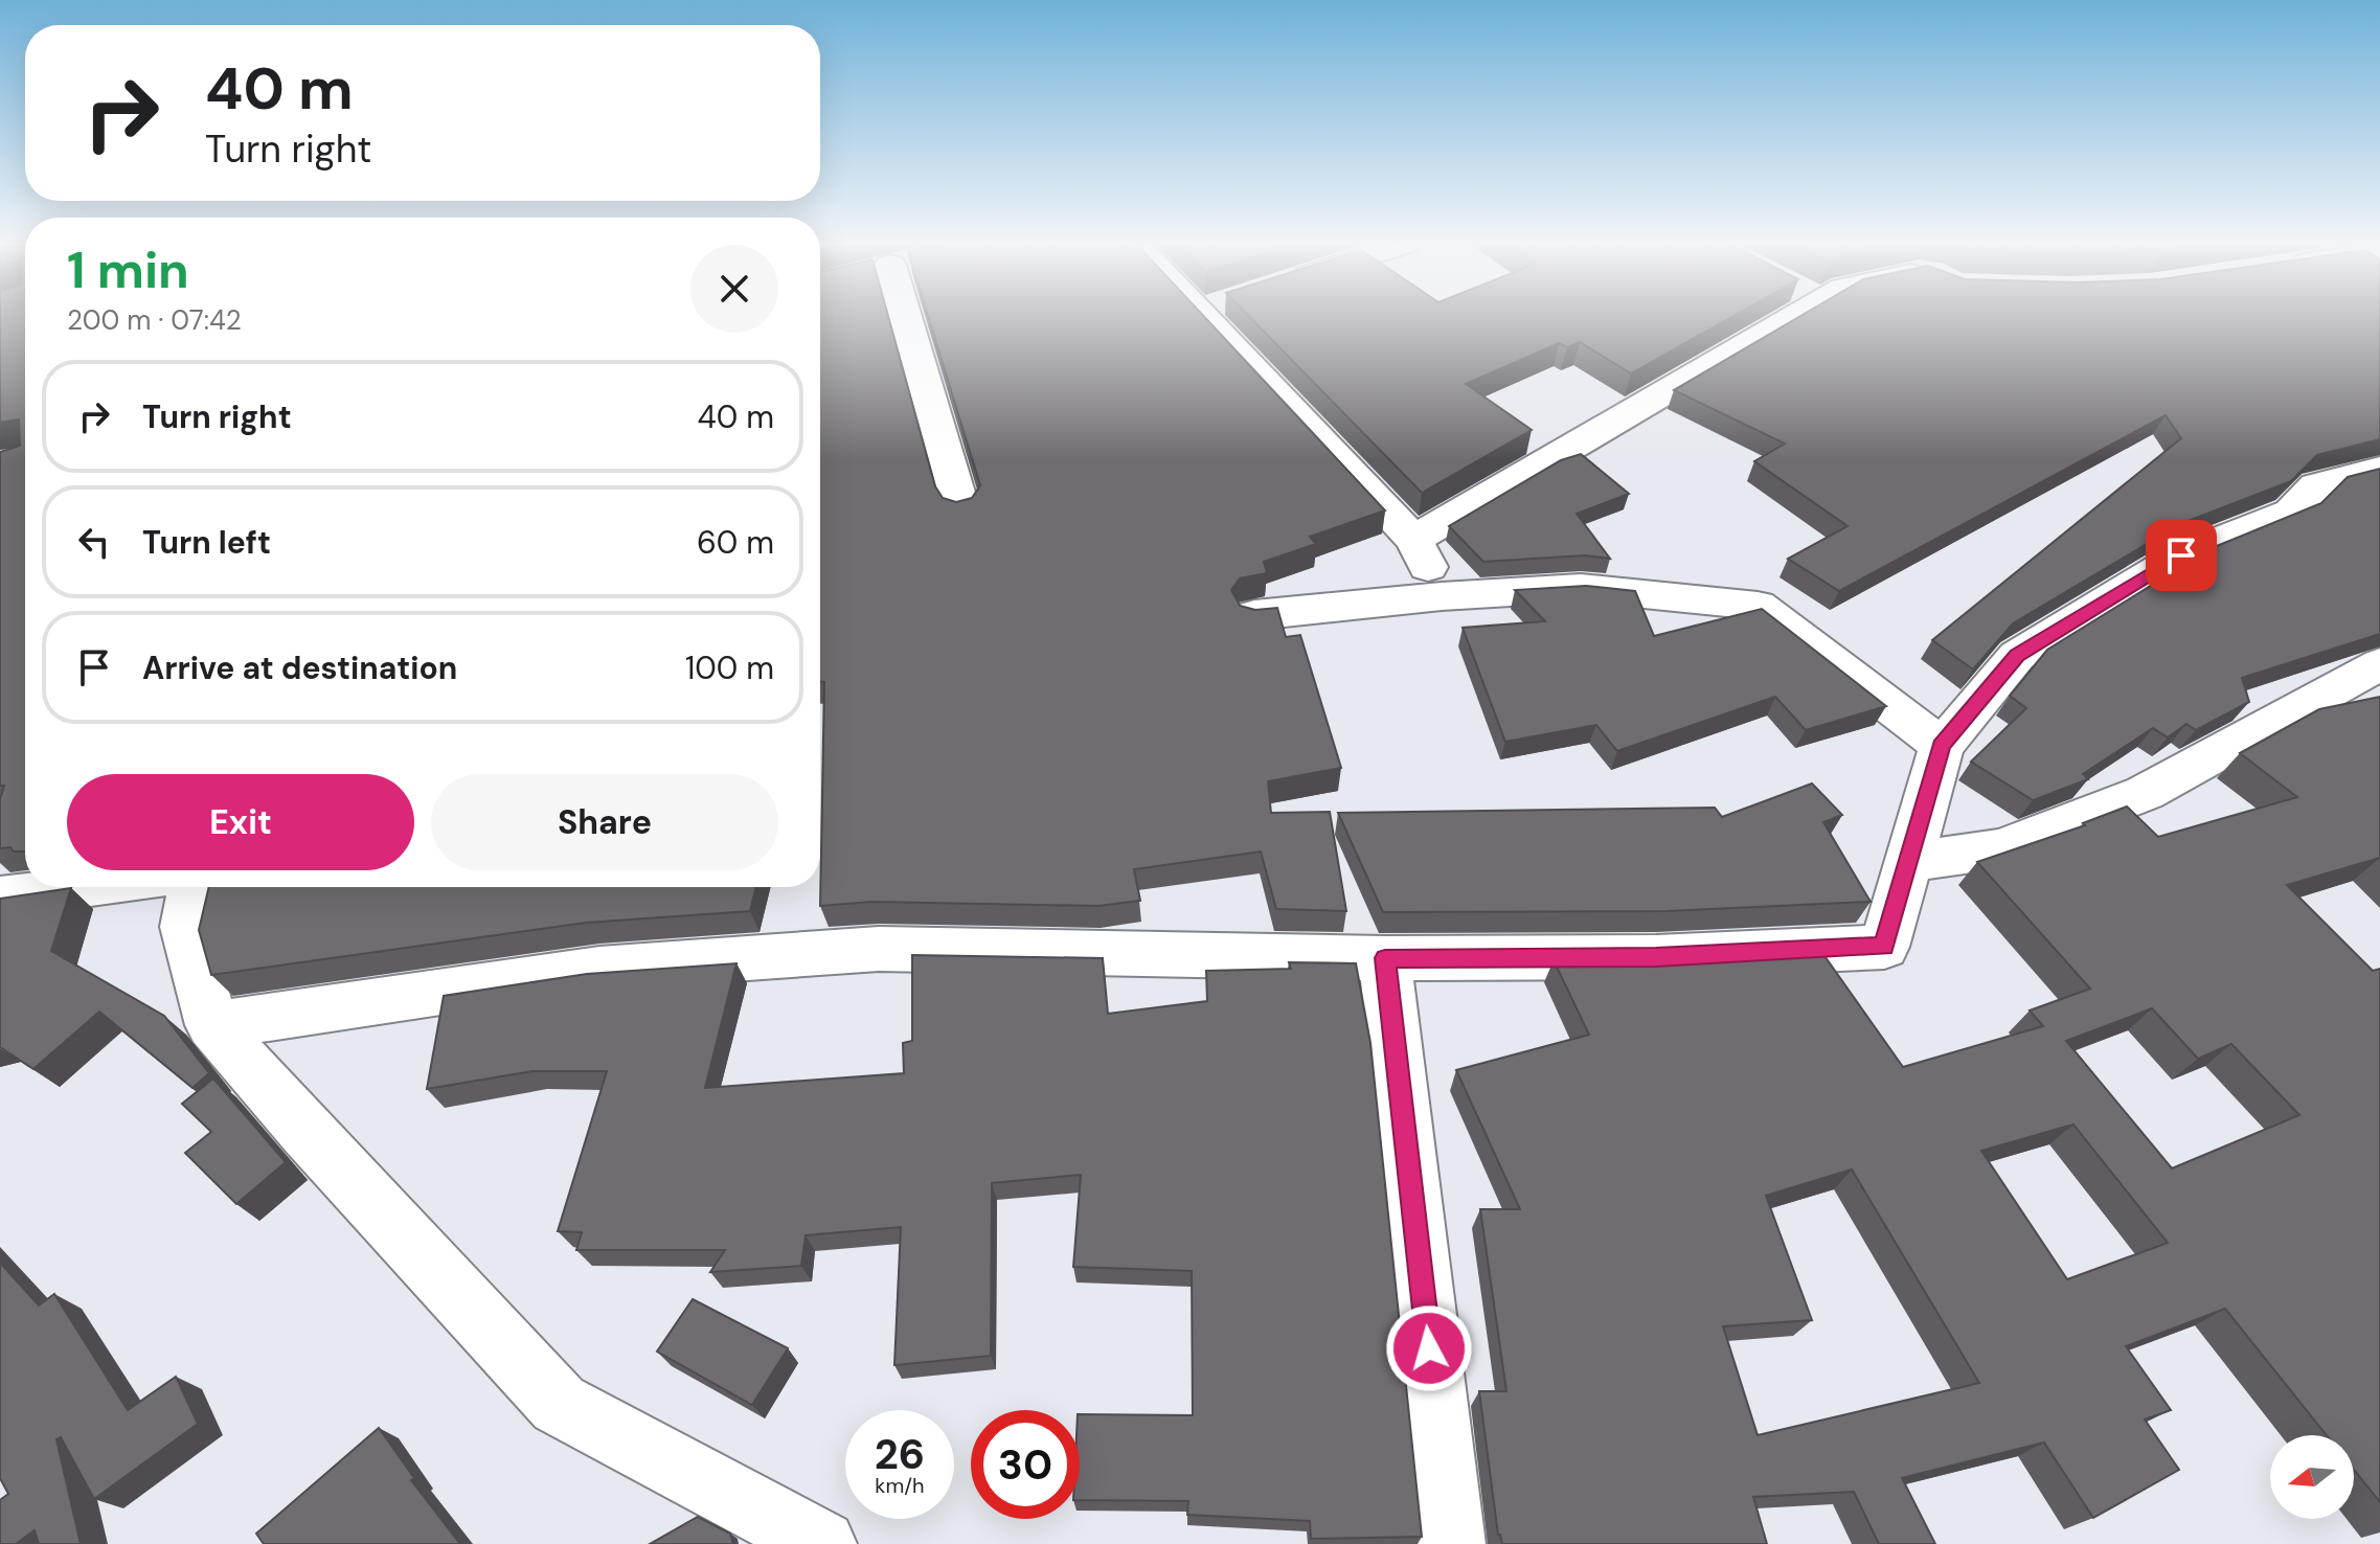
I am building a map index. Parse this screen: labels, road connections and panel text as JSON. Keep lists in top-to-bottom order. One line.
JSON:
{"north":"left","page":{"turn":["40 m","Turn right"],"heading":["1 min","200 m · 07:42"],"list":[{"name":"Turn right","value":"40 m"},{"name":"Turn left","value":"60 m"},{"name":"Arrive at destination","value":"100 m"}],"buttons":["Exit","Share"],"speed":"26 km/h","limit":"30"}}
